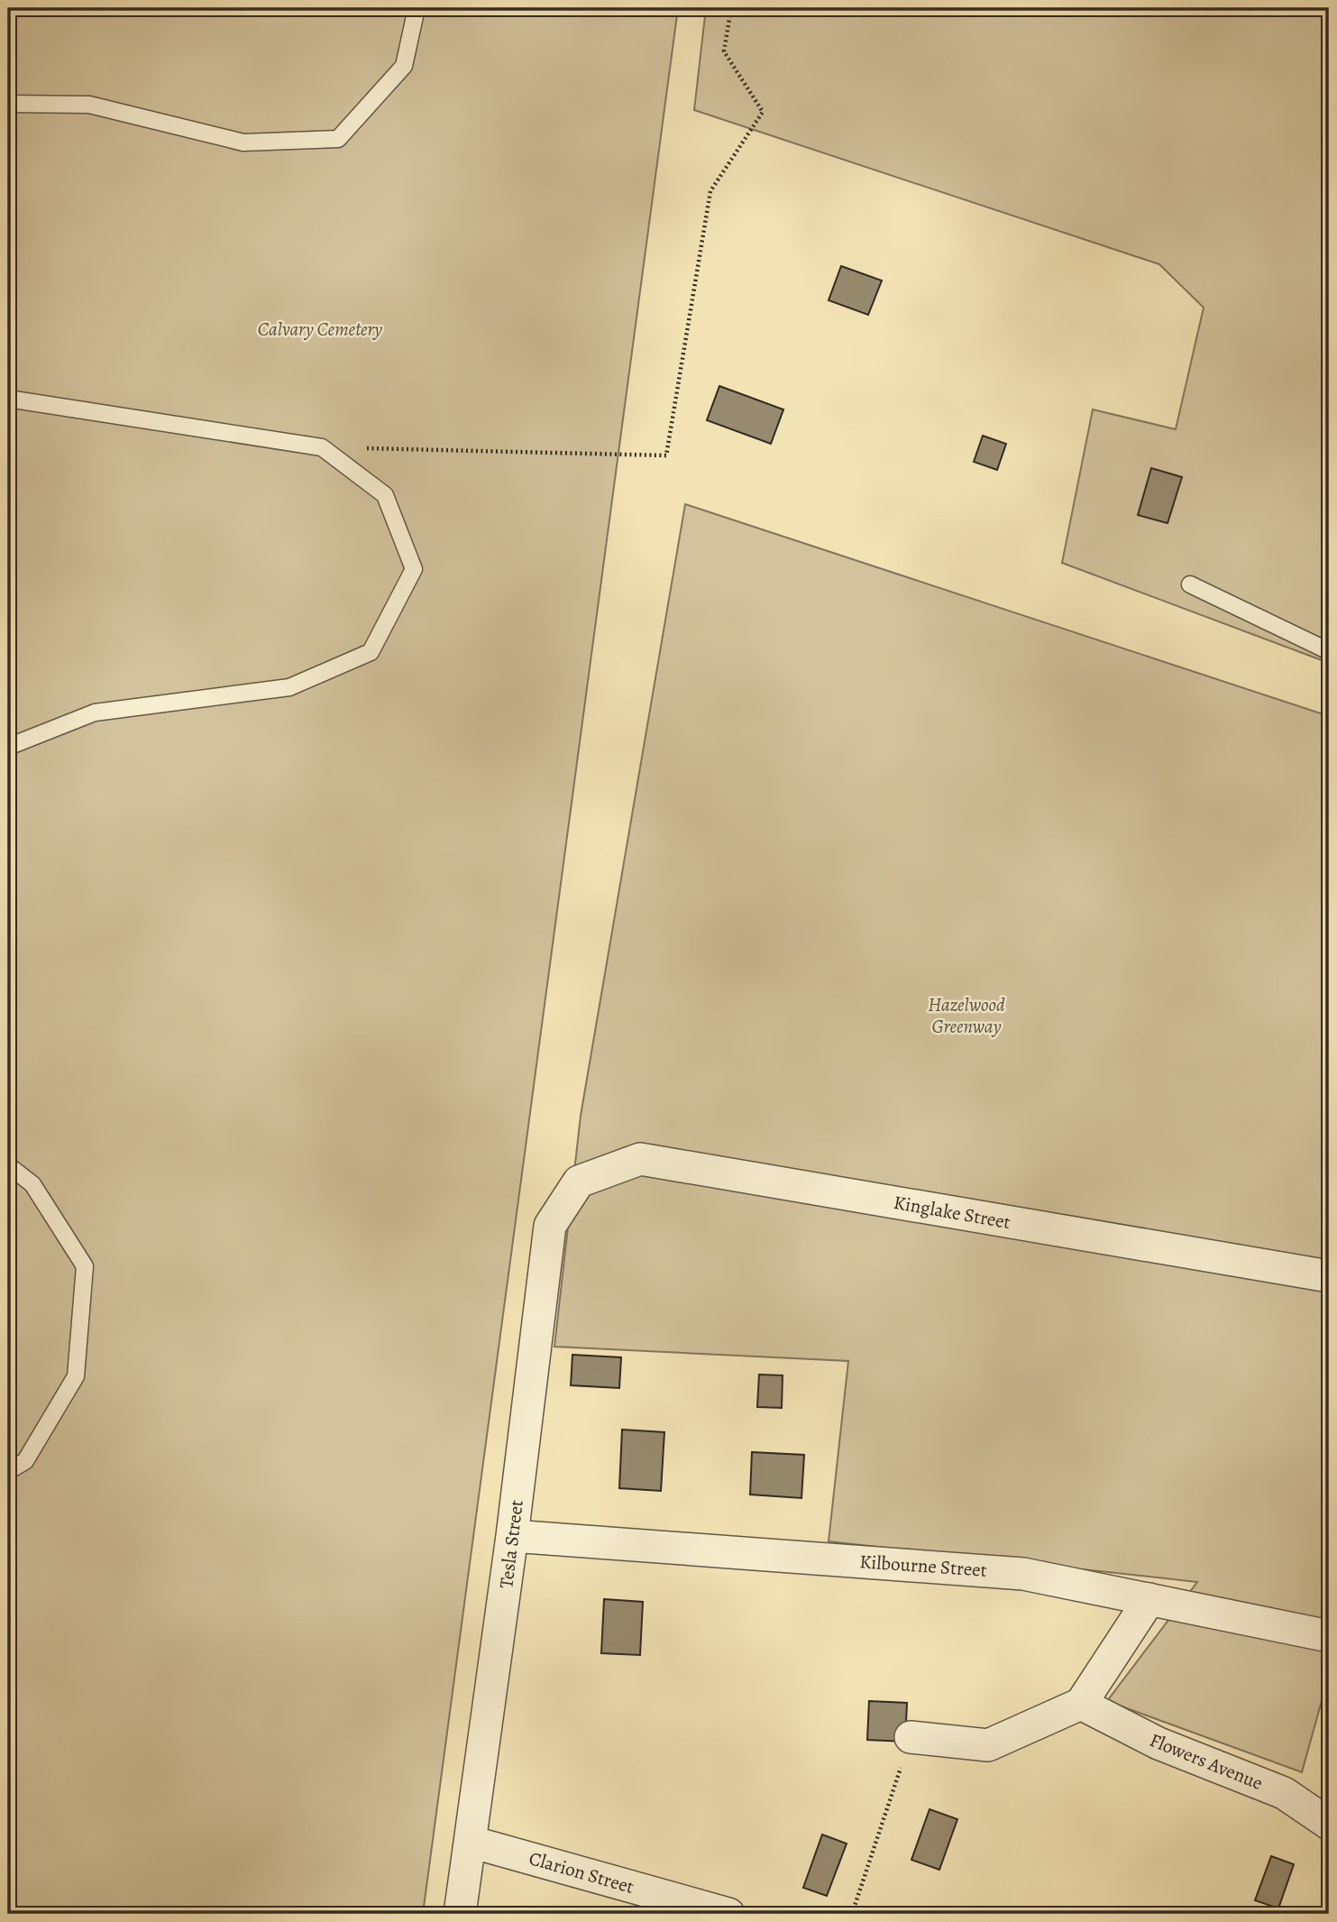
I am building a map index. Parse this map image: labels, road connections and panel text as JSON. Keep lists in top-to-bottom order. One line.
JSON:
{"streets":{"street":["Kinglake Street","Tesla Street","Kilbourne Street","Flowers Avenue","Clarion Street"]},"crossings":[["Kinglake Street","Tesla Street"],["Tesla Street","Kilbourne Street"],["Tesla Street","Clarion Street"]],"parks":["Calvary Cemetery","Hazelwood Greenway"]}
